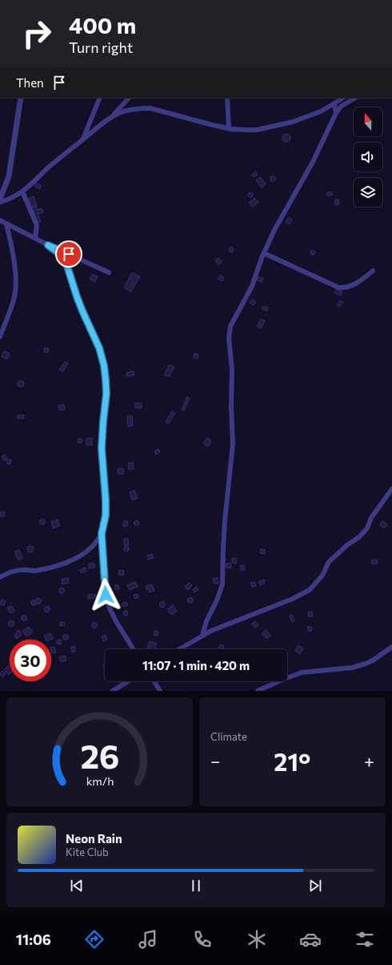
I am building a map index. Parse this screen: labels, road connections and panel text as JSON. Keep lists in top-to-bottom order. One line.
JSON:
{"north":"top","page":{"turn":["400 m","Turn right"],"then":"Then","limit":"30","trip":"11:07 · 1 min · 420 m","tile":"Climate","heat":["−","21°","+"],"song":["Neon Rain","Kite Club"],"tabs":"11:06","gauge":["26","km/h"]}}
